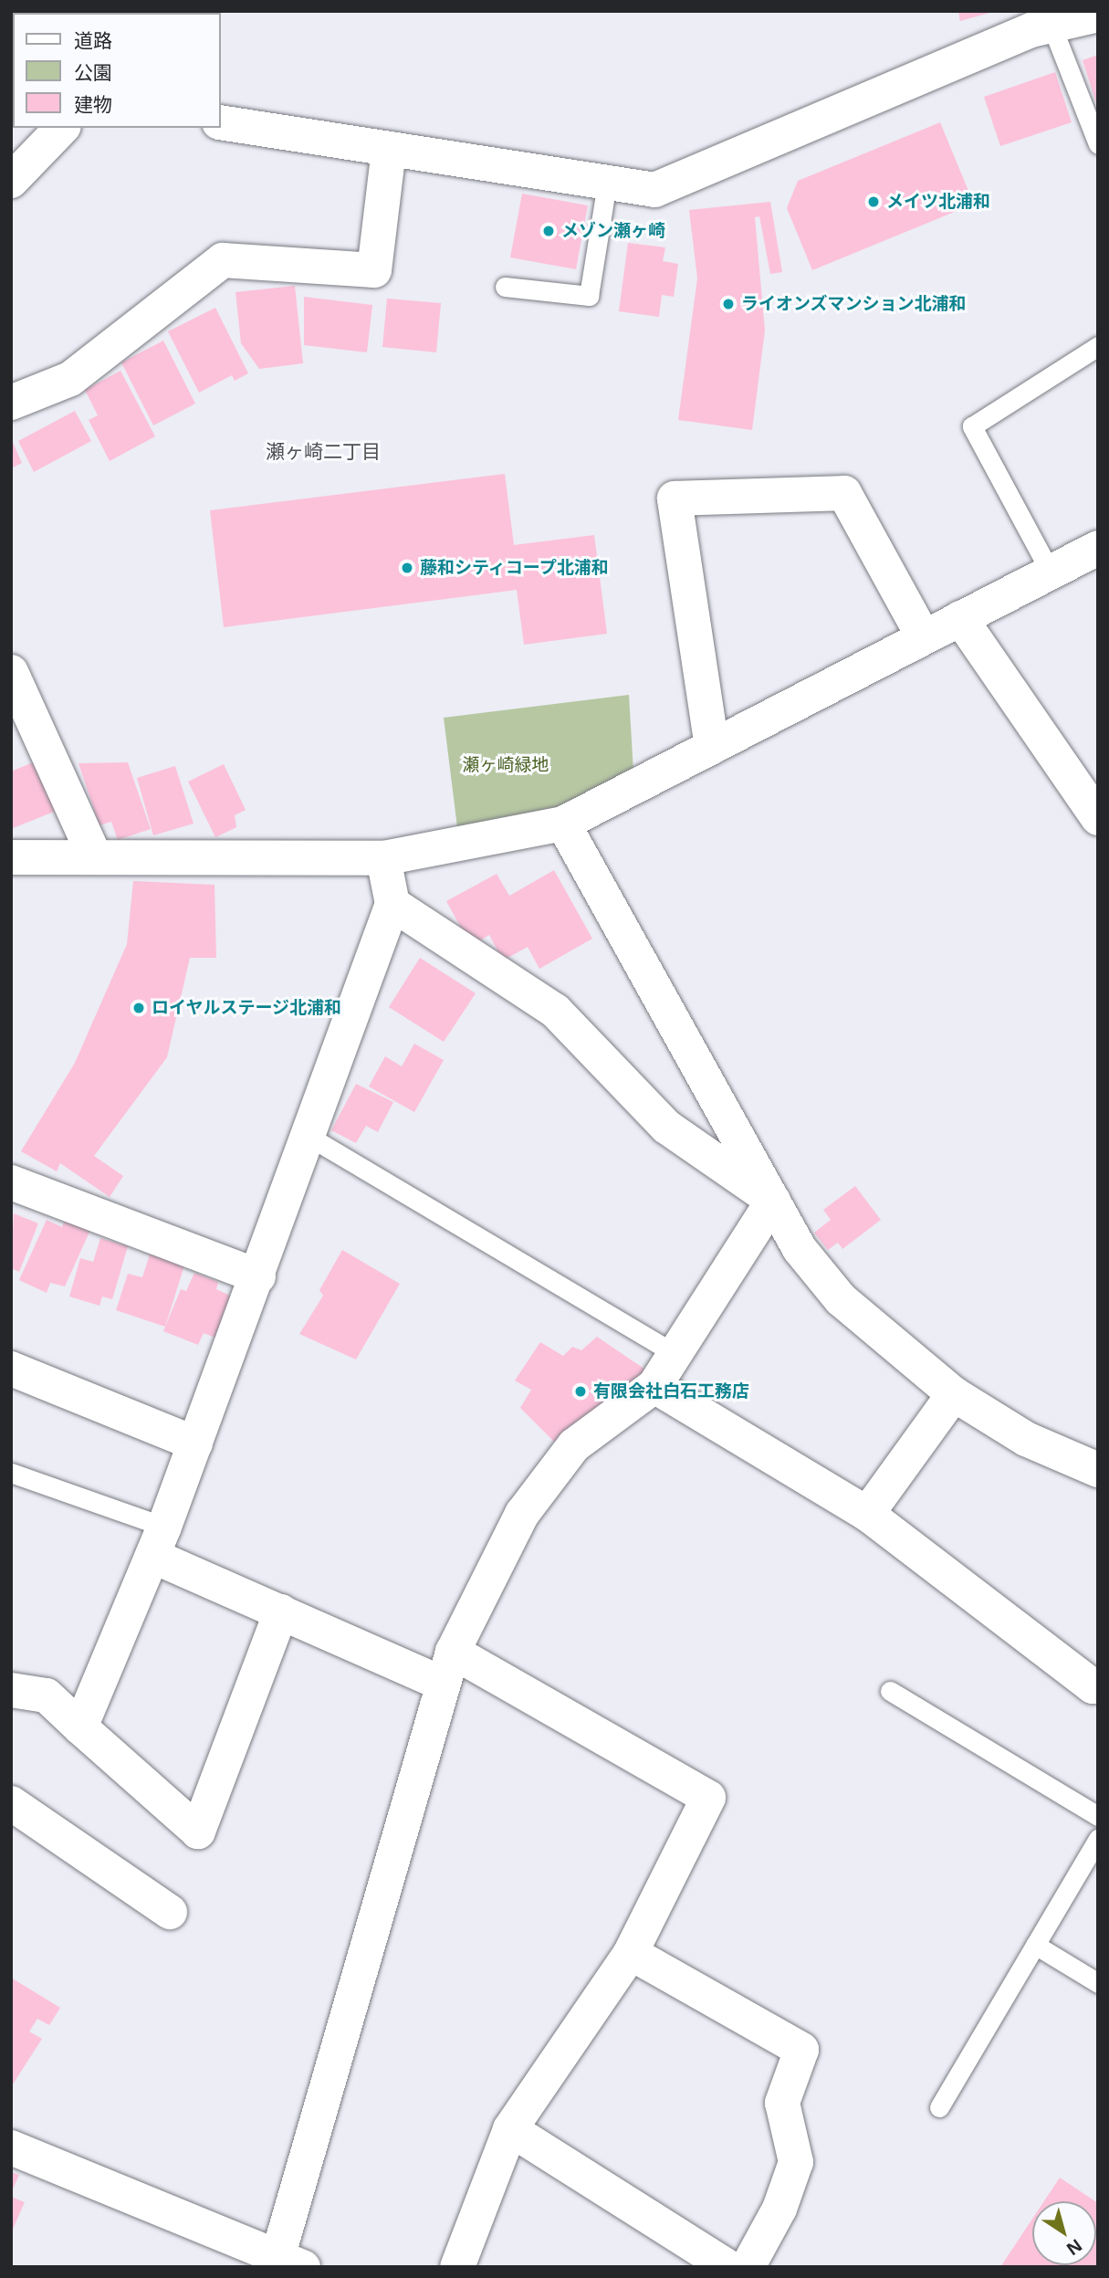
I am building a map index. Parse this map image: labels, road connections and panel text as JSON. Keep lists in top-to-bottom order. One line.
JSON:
{"districts":["瀬ヶ崎二丁目"],"parks":["瀬ヶ崎緑地"],"places":["メイツ北浦和","メゾン瀬ヶ崎","ライオンズマンション北浦和","藤和シティコープ北浦和","ロイヤルステージ北浦和","有限会社白石工務店"],"legend":["道路","公園","建物"],"north":"bottom right"}
